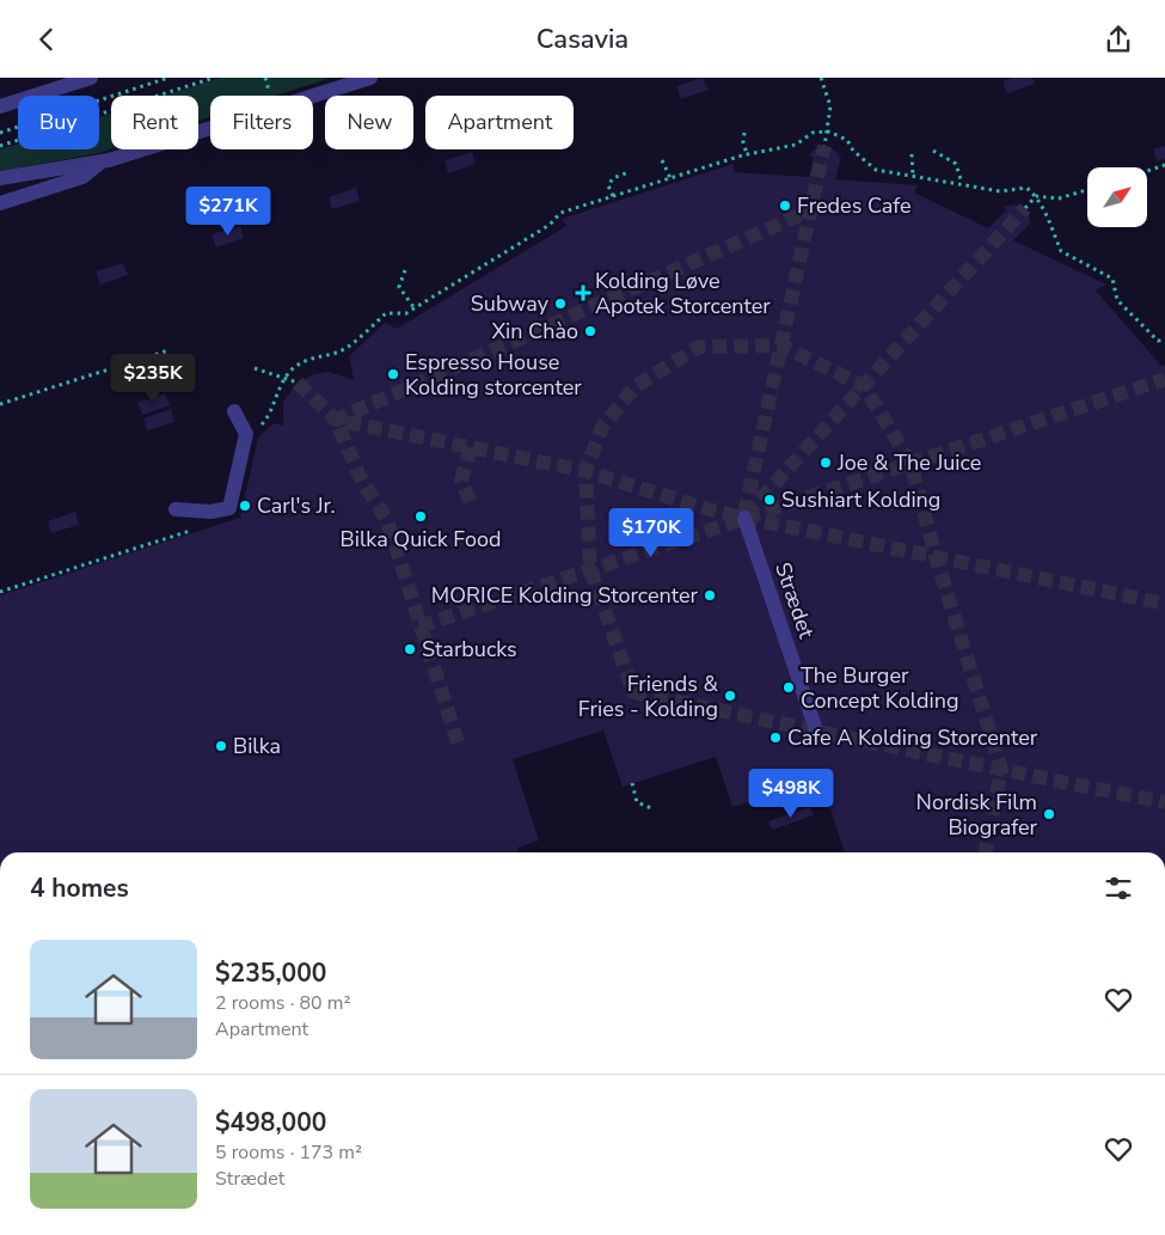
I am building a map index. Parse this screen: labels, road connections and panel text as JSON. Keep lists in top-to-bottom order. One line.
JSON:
{"streets":{"street":["Strædet"]},"places":{"other":["Fredes Cafe","Subway","Xin Chào","Espresso House Kolding storcenter","Joe & The Juice","Sushiart Kolding","Carl's Jr.","Bilka Quick Food","MORICE Kolding Storcenter","Starbucks","The Burger Concept Kolding","Friends & Fries - Kolding","Cafe A Kolding Storcenter","Bilka","Nordisk Film Biografer"],"health":["Kolding Løve Apotek Storcenter"]},"north":"top right","page":{"header":"Casavia","chip":["Buy","Rent","Filters","New","Apartment"],"price":["$271K","$235K","$170K","$498K"],"heading":"4 homes","list":[{"name":"$235,000","note":"2 rooms · 80 m² · Apartment"},{"name":"$498,000","note":"5 rooms · 173 m² · Strædet"}]}}
